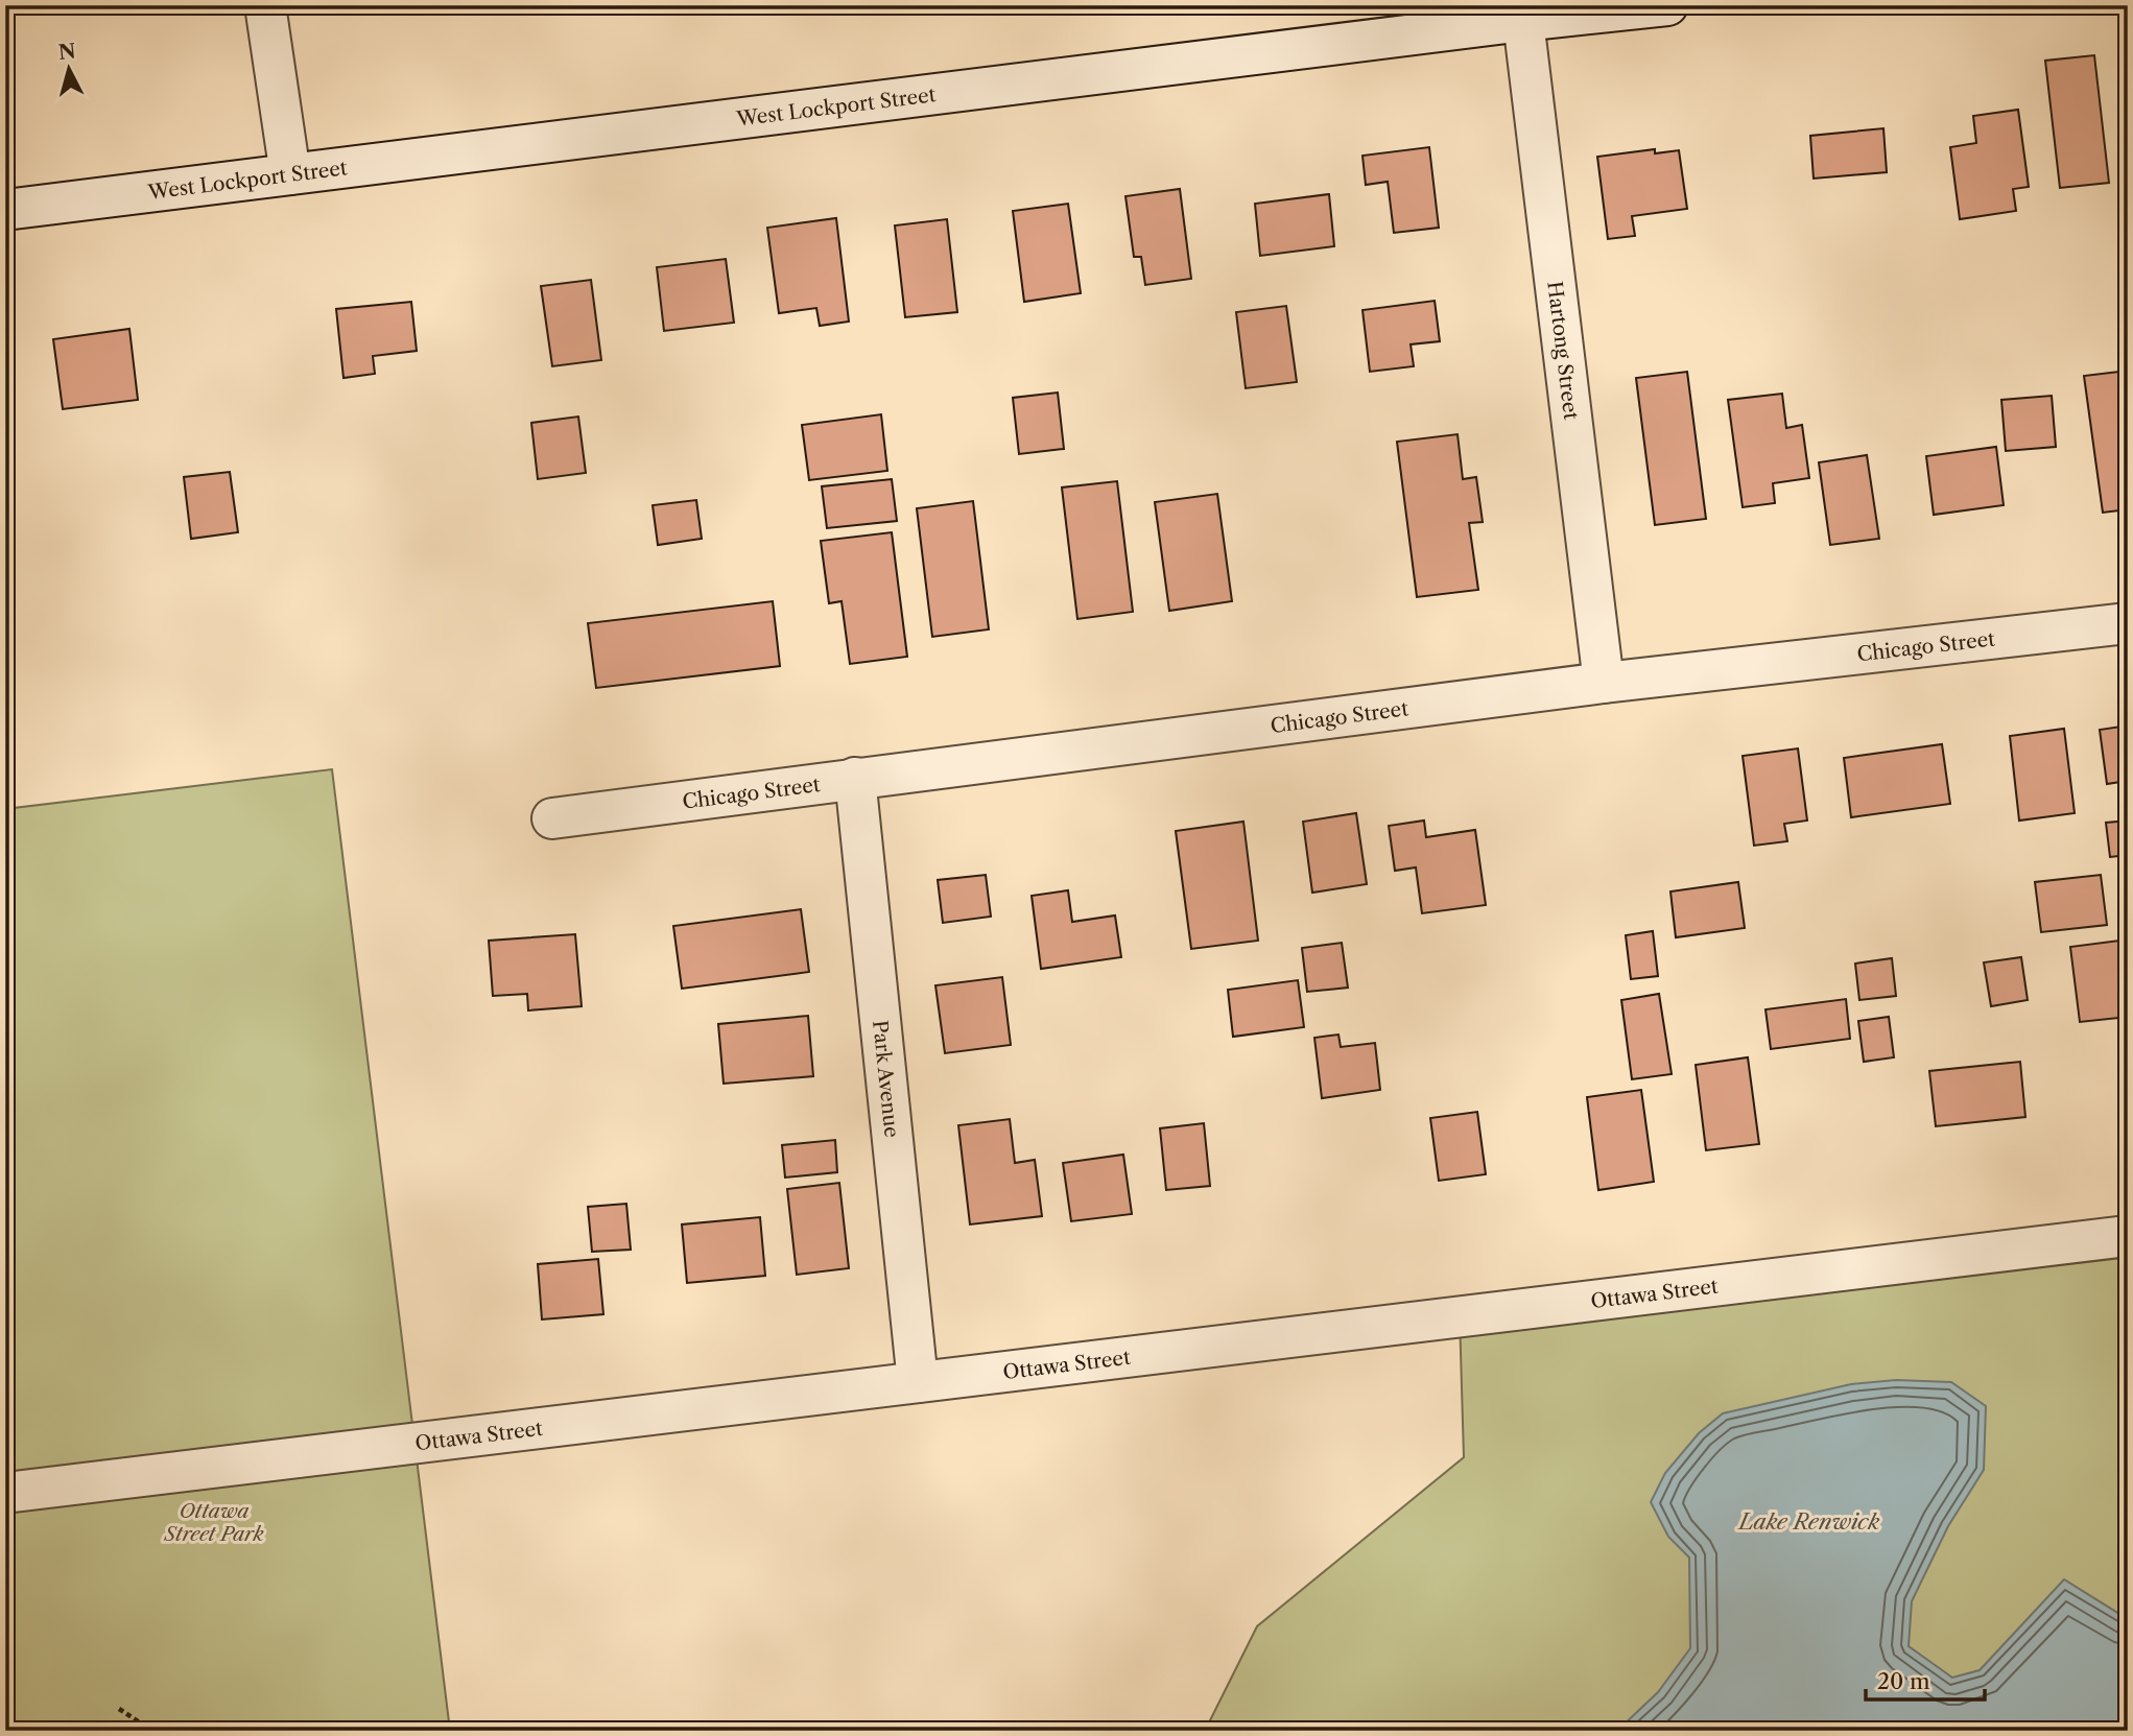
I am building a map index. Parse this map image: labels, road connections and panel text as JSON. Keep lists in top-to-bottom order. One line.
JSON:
{"streets":{"street":["West Lockport Street","Hartong Street","Chicago Street","Park Avenue","Ottawa Street"]},"crossings":[["West Lockport Street","Hartong Street"],["Hartong Street","Chicago Street"],["Chicago Street","Park Avenue"],["Park Avenue","Ottawa Street"]],"water":["Lake Renwick"],"parks":["Ottawa Street Park"],"scale_bar":"20 m","north":"top"}
